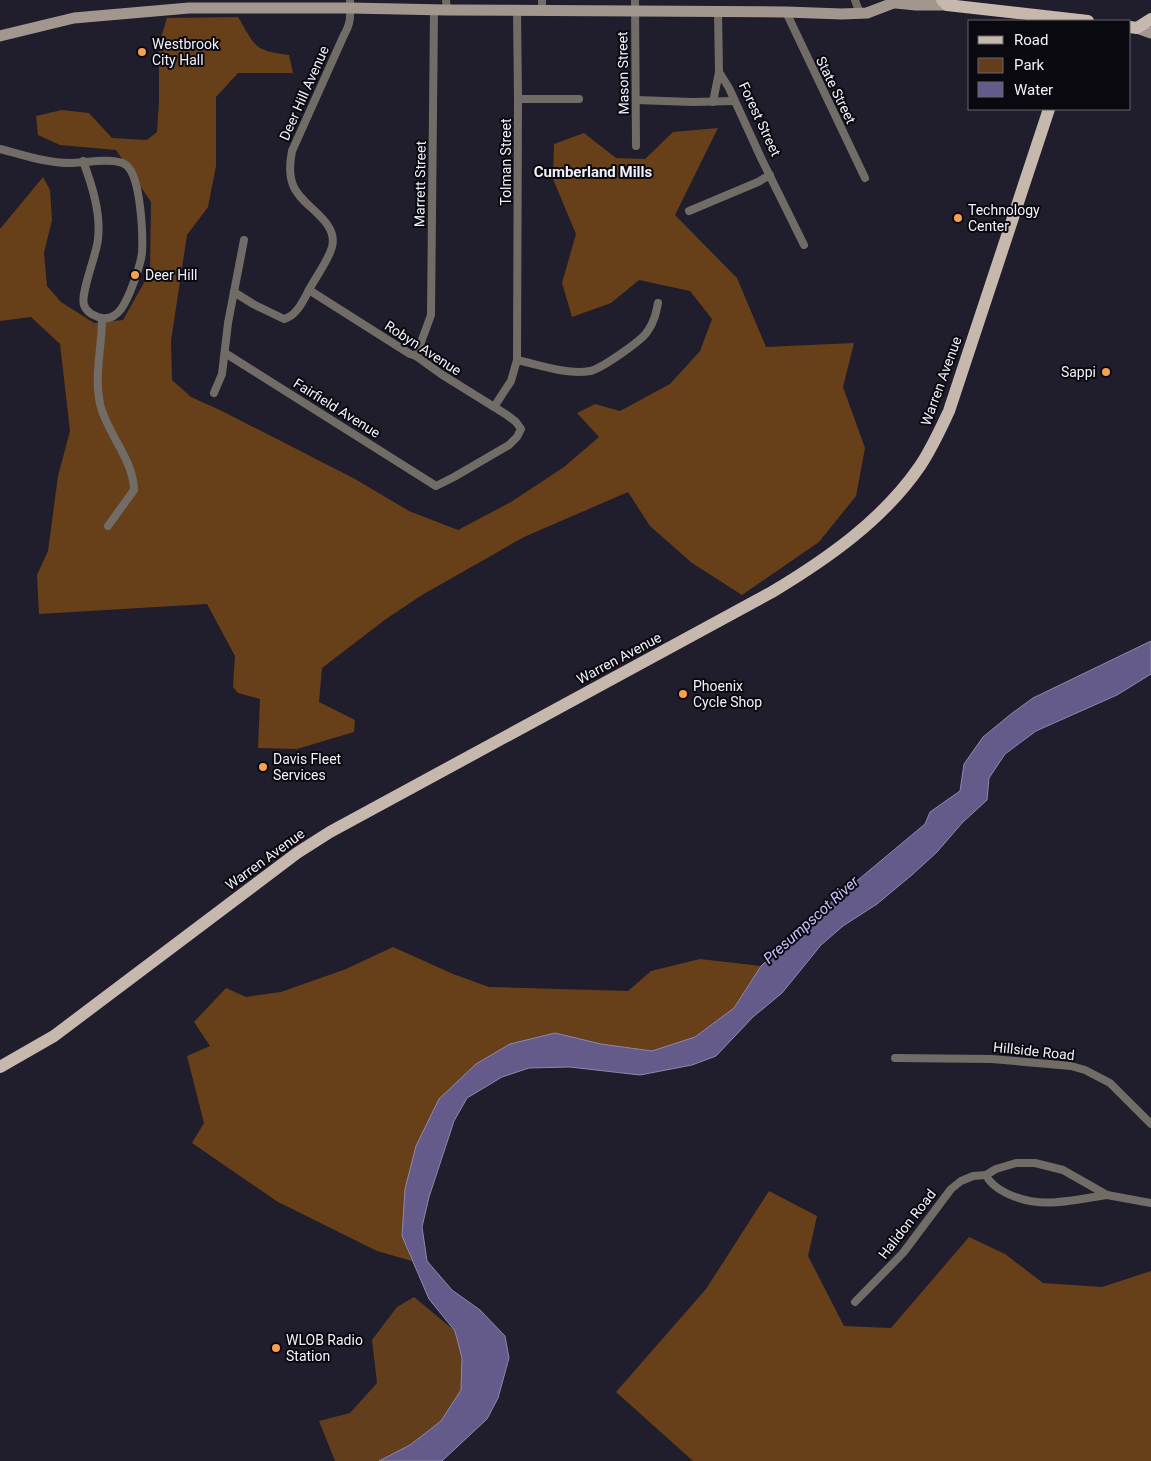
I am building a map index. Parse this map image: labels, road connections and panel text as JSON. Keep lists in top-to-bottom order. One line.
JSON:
{"streets":{"main road":["Warren Avenue"],"street":["Mason Street","State Street","Deer Hill Avenue","Forest Street","Tolman Street","Marrett Street","Robyn Avenue","Fairfield Avenue","Hillside Road","Halidon Road"]},"crossings":[["Deer Hill Avenue","Robyn Avenue"],["Tolman Street","Robyn Avenue"],["Marrett Street","Robyn Avenue"],["Robyn Avenue","Fairfield Avenue"]],"districts":["Cumberland Mills"],"water":["Presumpscot River"],"places":["Westbrook City Hall","Technology Center","Deer Hill","Sappi","Phoenix Cycle Shop","Davis Fleet Services","WLOB Radio Station"],"legend":["Road","Park","Water"]}
